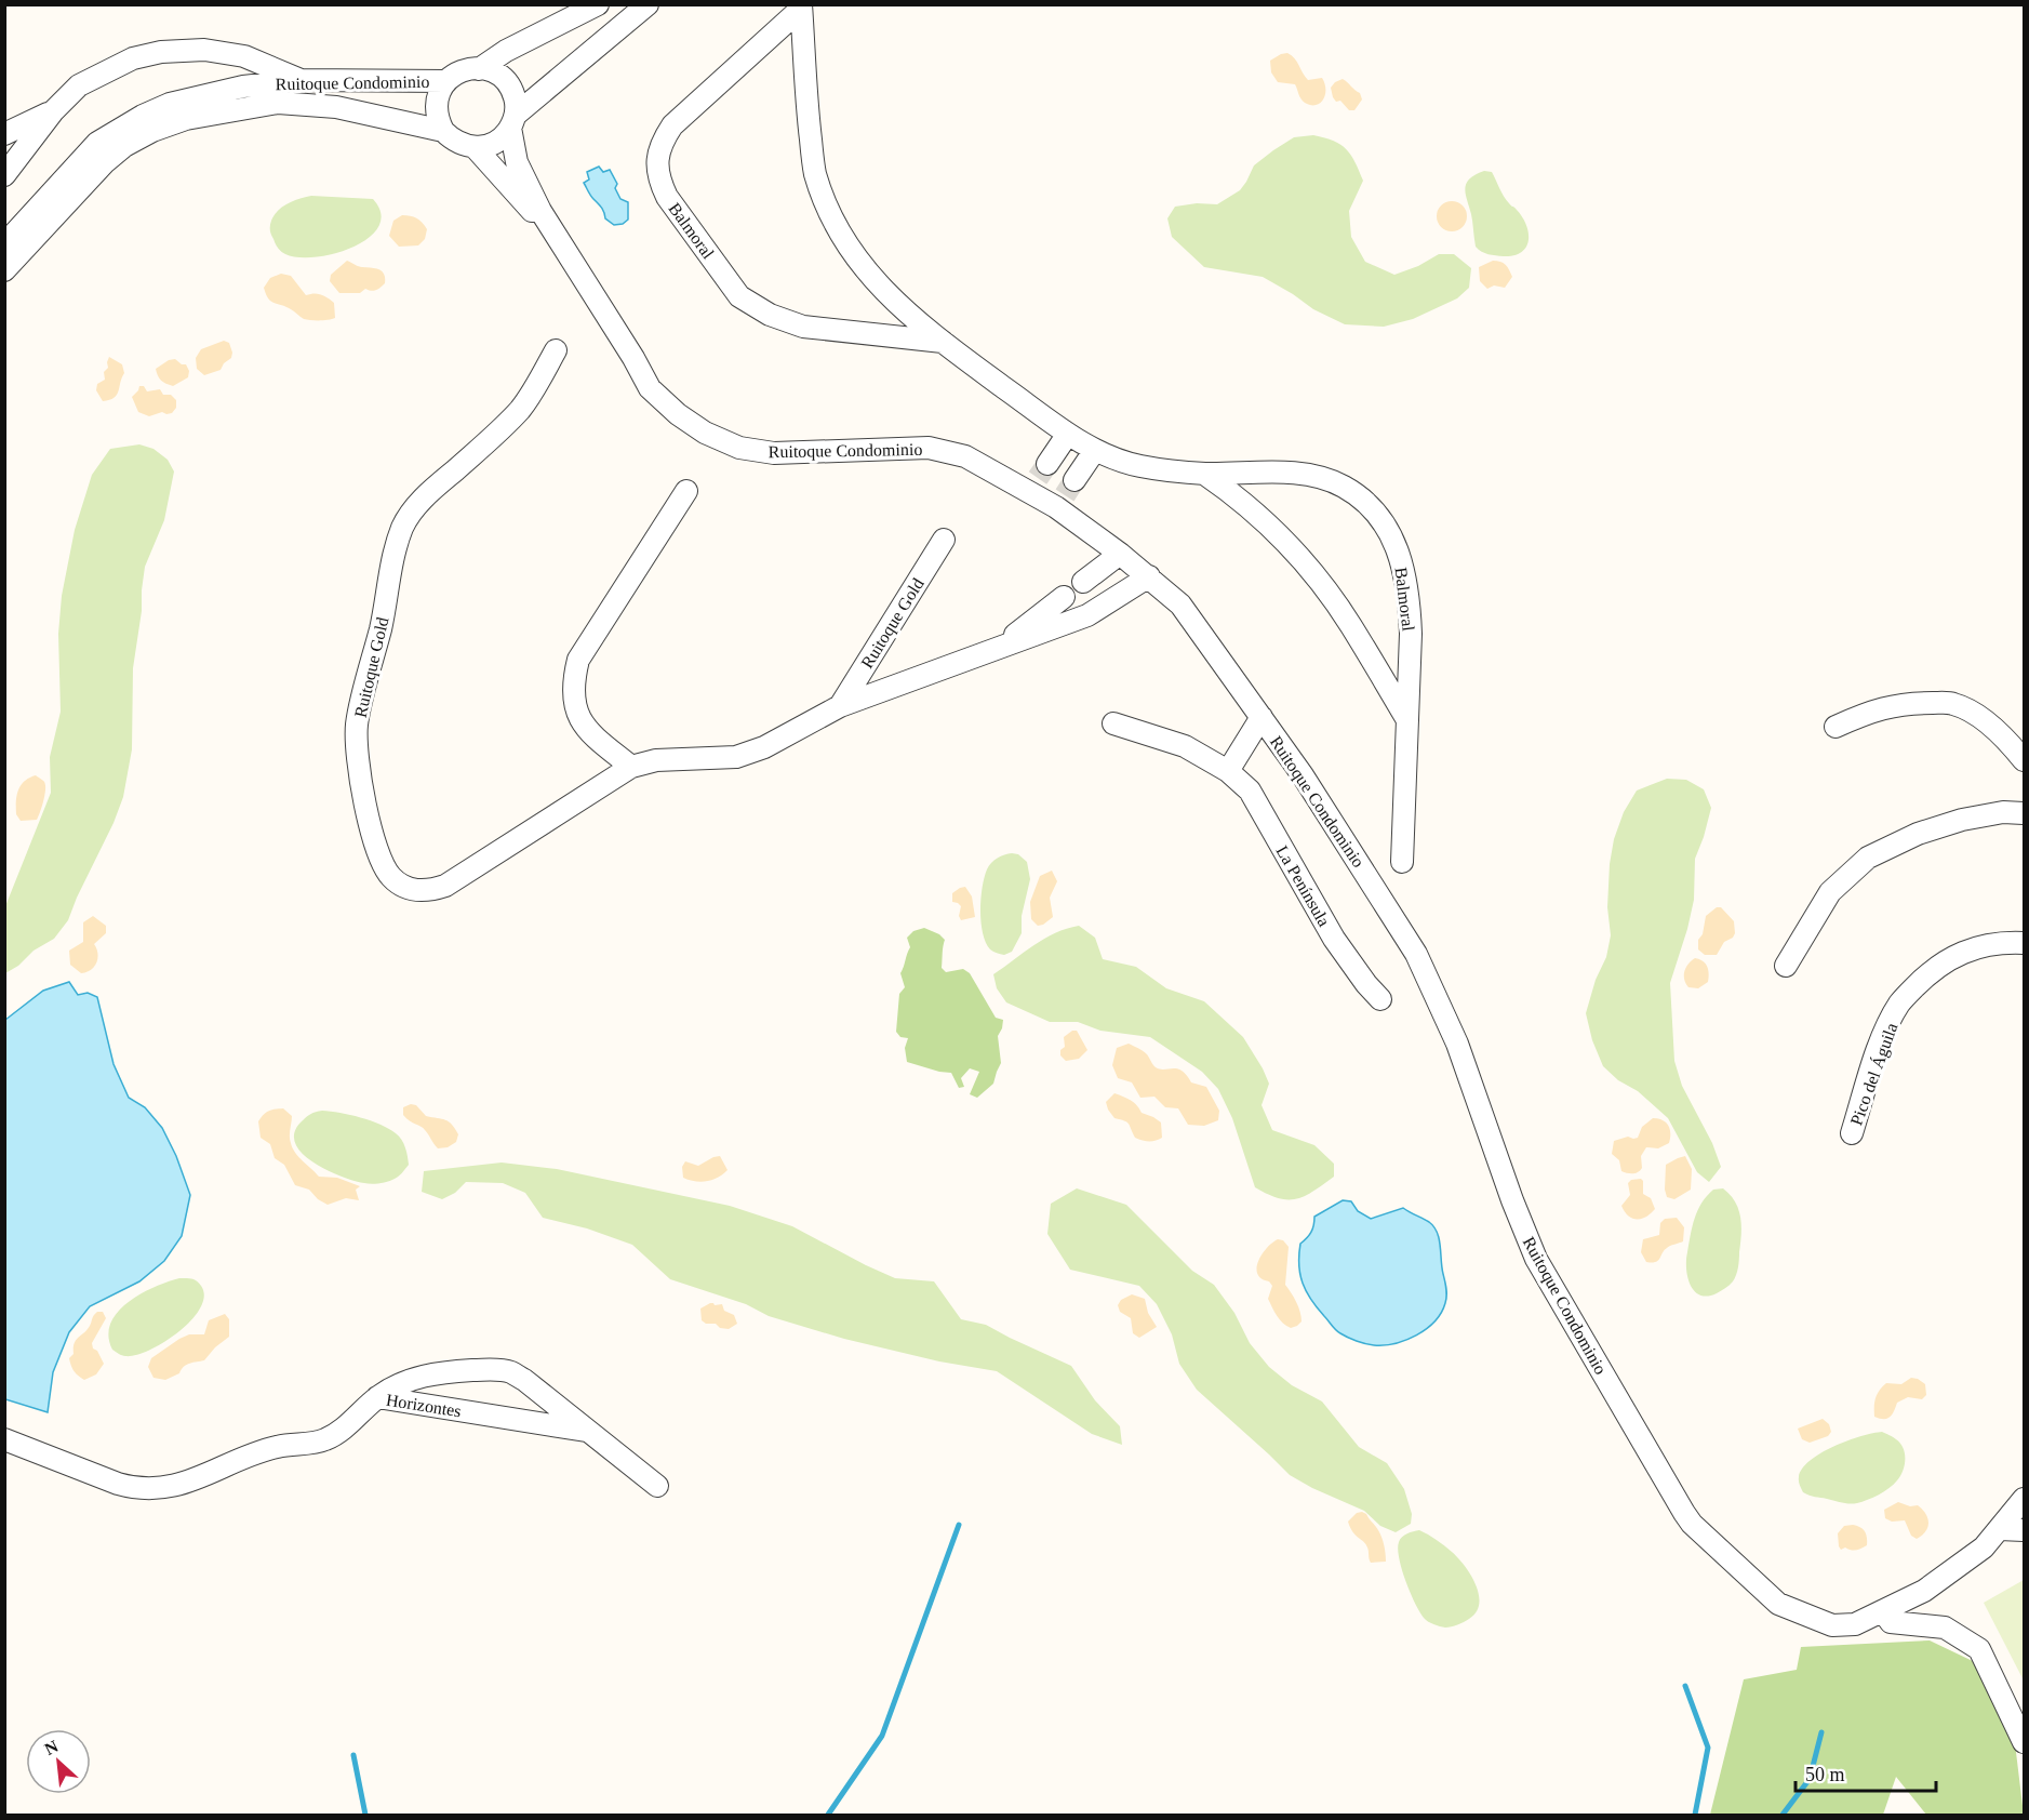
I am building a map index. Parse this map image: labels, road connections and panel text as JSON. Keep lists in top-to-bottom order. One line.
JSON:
{"streets":{"street":["Ruitoque Condominio","Balmoral","Ruitoque Gold","La Península","Pico del Águila","Horizontes"]},"crossings":[["Ruitoque Condominio","Ruitoque Gold"]],"scale_bar":"50 m","north":"top left"}
